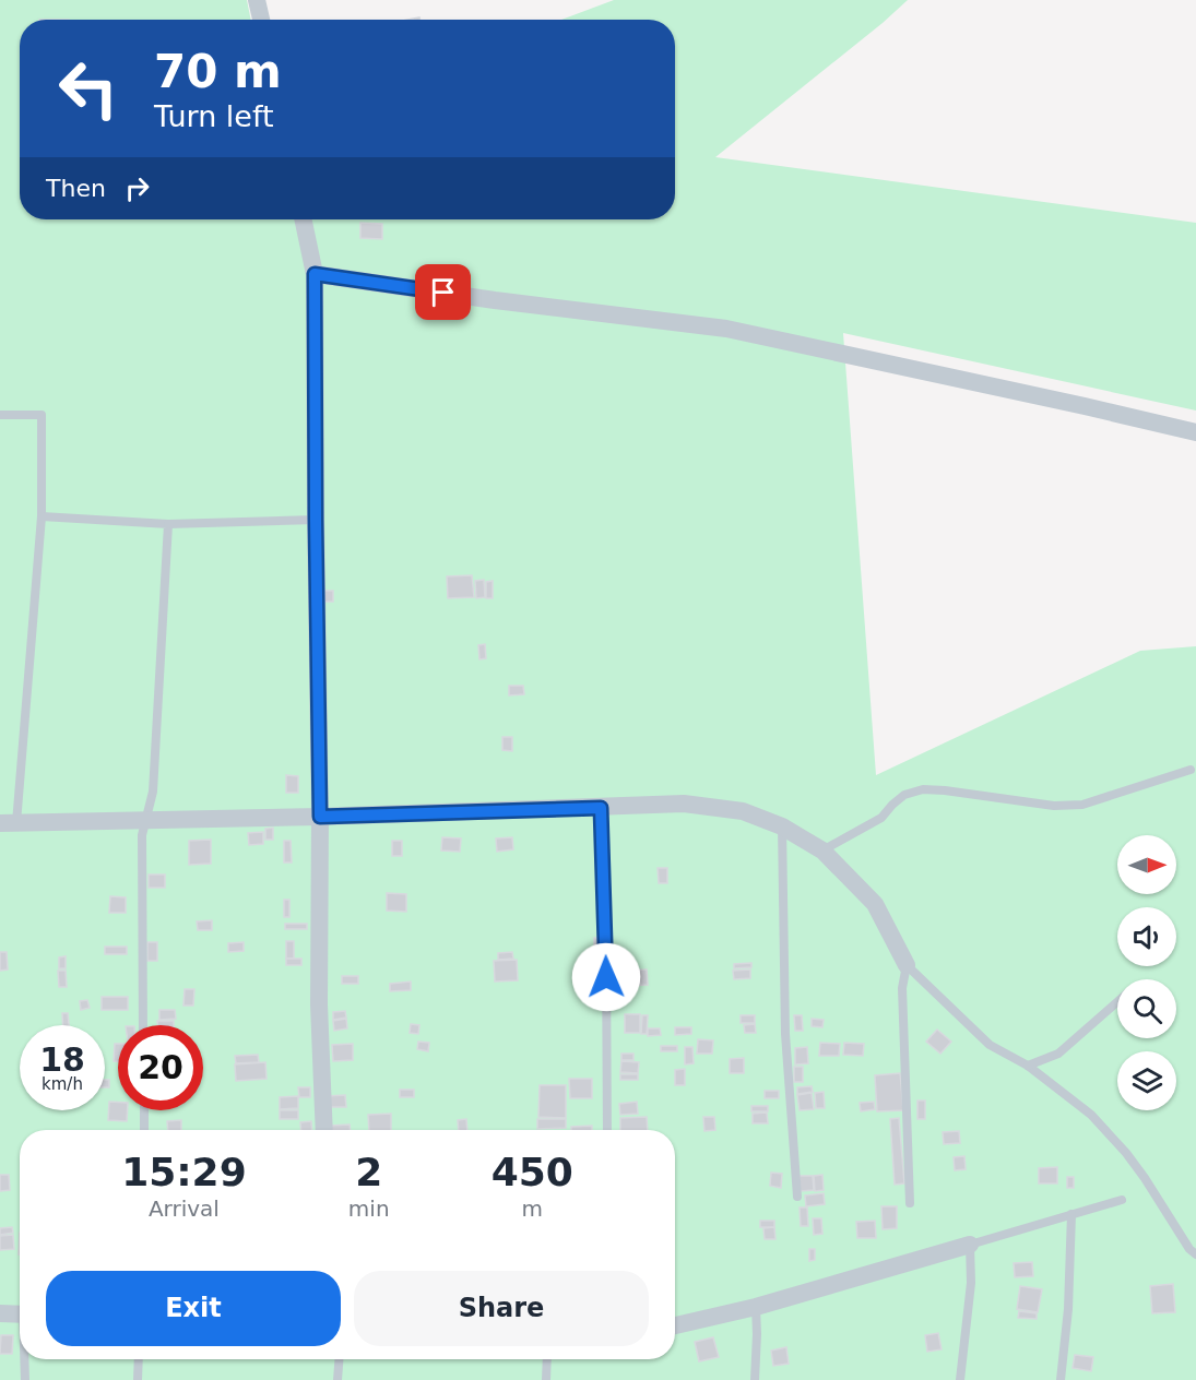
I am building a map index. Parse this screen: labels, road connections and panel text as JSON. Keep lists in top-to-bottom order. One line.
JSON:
{"north":"right","page":{"turn":["70 m","Turn left"],"then":"Then","speed":"18 km/h","limit":"20","eta":["15:29","Arrival","2","min","450","m"],"buttons":["Exit","Share"]}}
